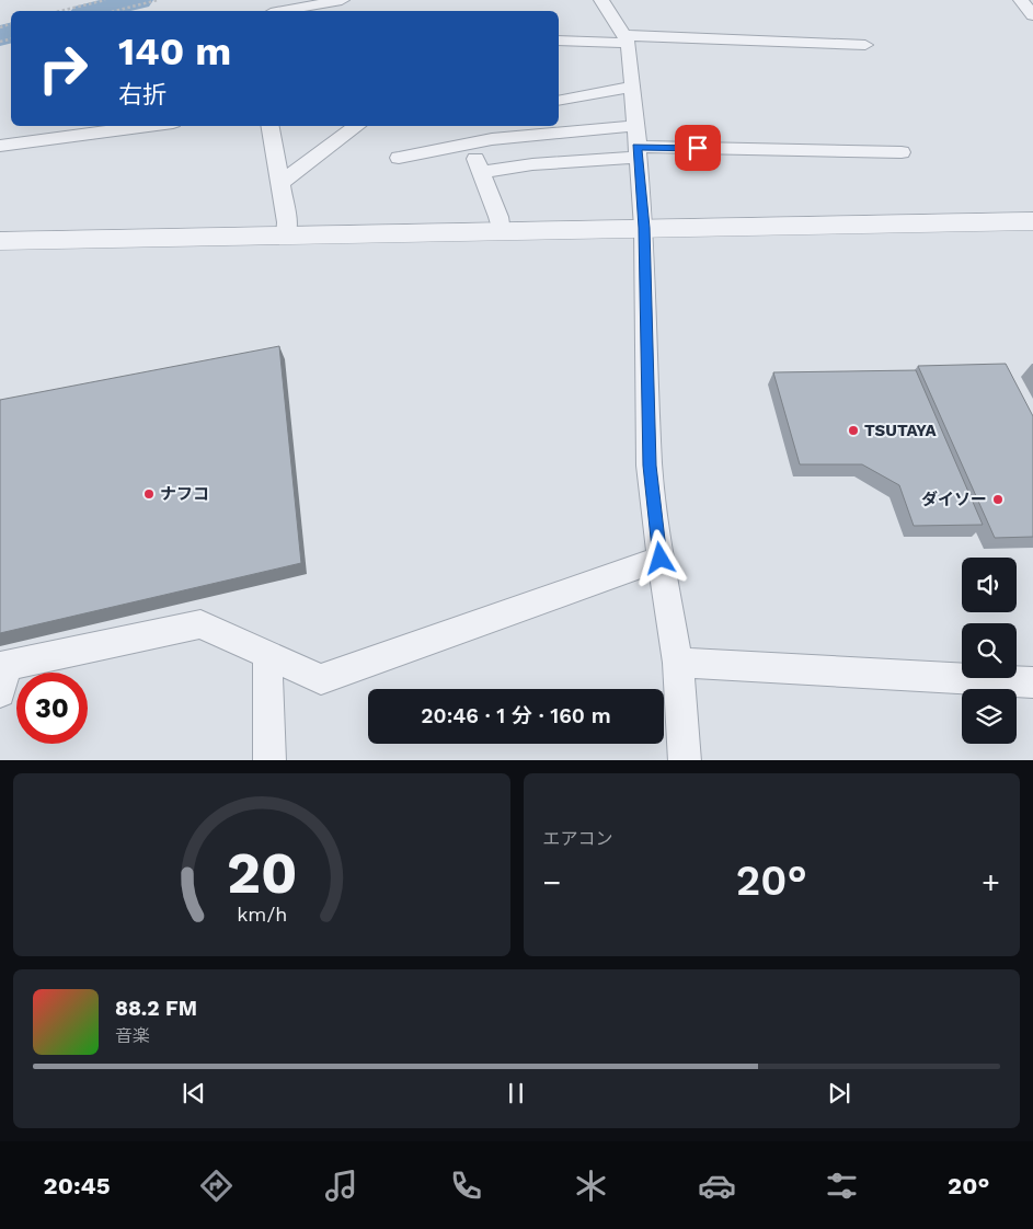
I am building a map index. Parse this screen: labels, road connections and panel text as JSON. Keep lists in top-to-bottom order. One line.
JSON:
{"places":["TSUTAYA","ナフコ","ダイソー"],"page":{"turn":["140 m","右折"],"limit":"30","trip":"20:46 · 1 分 · 160 m","tile":"エアコン","heat":["−","20°","+"],"song":["88.2 FM","音楽"],"tabs":["20:45","20°"],"gauge":["20","km/h"]}}
